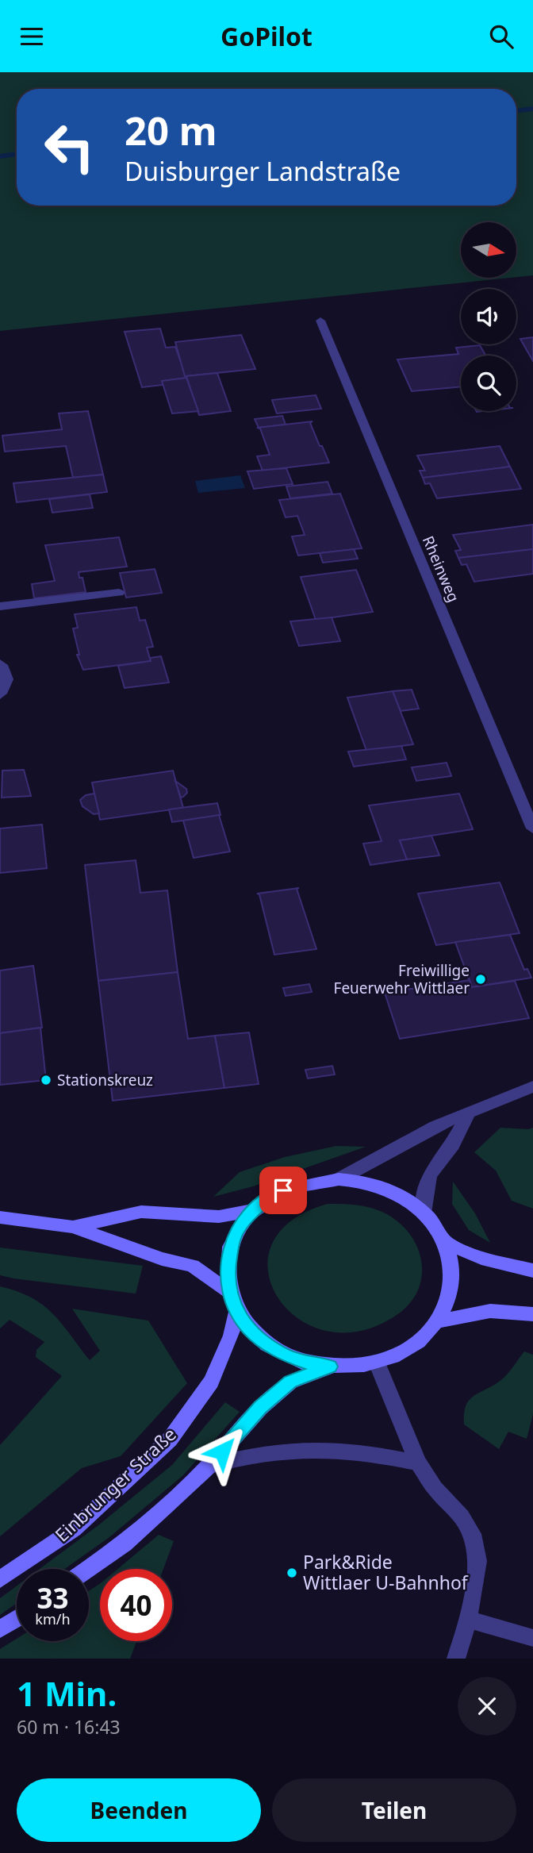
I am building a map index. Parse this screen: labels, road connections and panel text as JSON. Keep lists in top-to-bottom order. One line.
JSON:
{"streets":{"main road":["Einbrunger Straße"],"street":["Rheinweg"]},"places":["Freiwillige Feuerwehr Wittlaer","Stationskreuz","Park&Ride Wittlaer U-Bahnhof"],"north":"right","page":{"header":"GoPilot","turn":["20 m","Duisburger Landstraße"],"speed":"33 km/h","limit":"40","heading":["1 Min.","60 m · 16:43"],"buttons":["Beenden","Teilen"]}}
